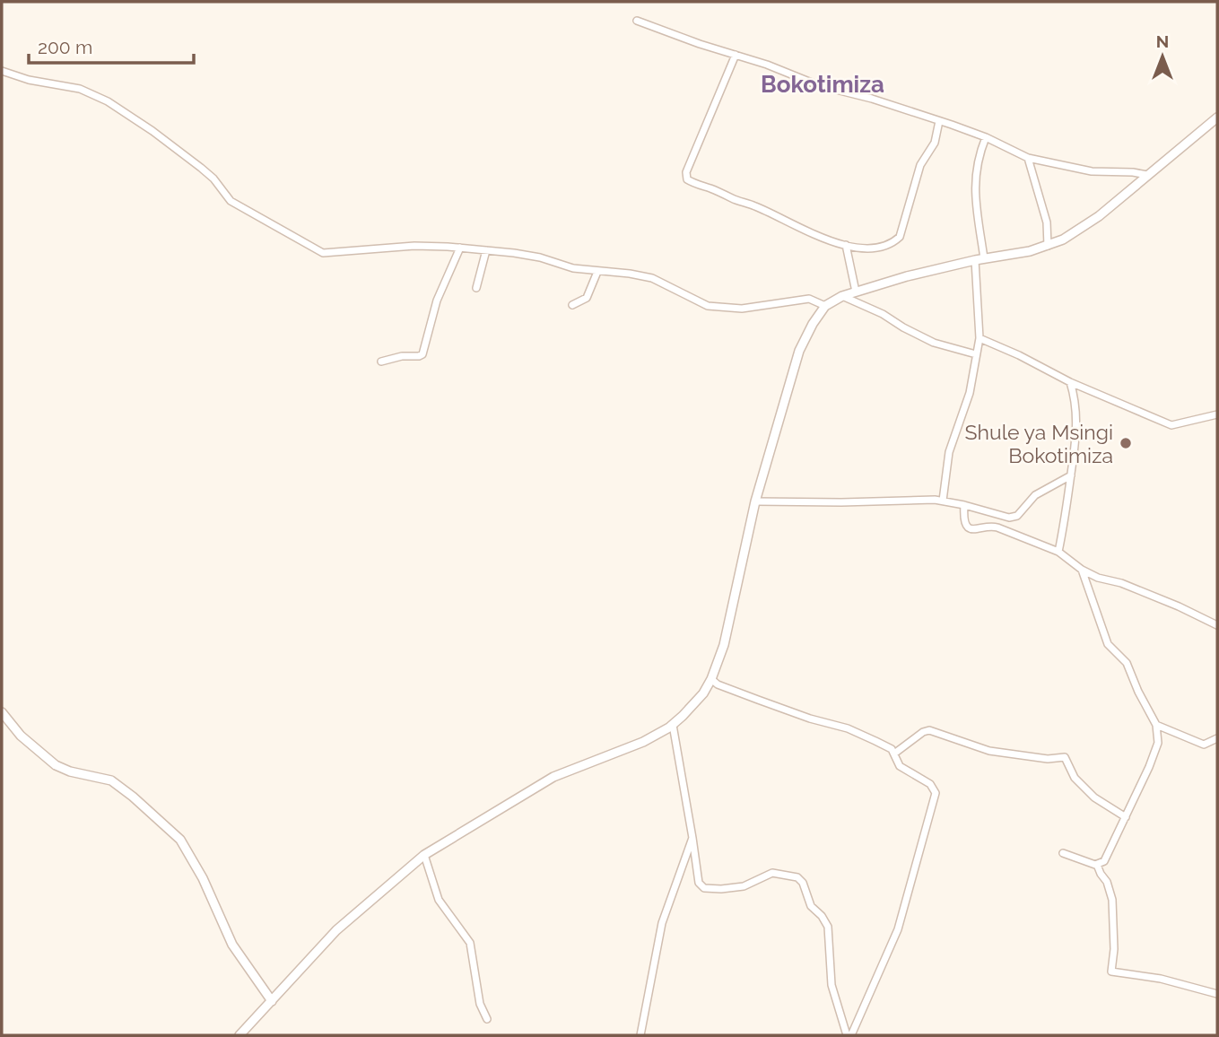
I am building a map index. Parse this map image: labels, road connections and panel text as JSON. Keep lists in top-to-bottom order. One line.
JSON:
{"districts":["Bokotimiza"],"places":["Shule ya Msingi Bokotimiza"],"scale_bar":"200 m","north":"top"}
